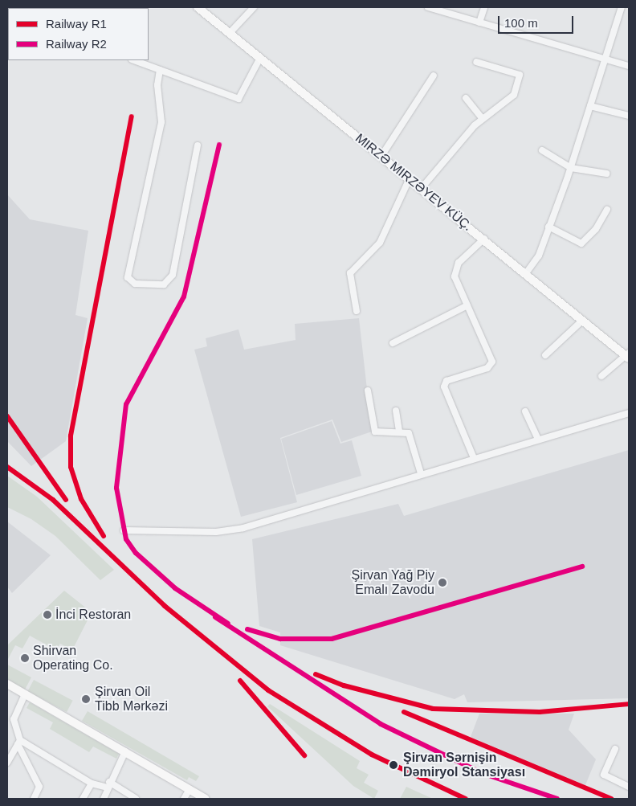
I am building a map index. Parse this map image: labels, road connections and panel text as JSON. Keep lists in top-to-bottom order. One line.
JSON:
{"streets":{"main road":["MIRZƏ MIRZƏYEV KÜÇ."]},"places":["Şirvan Yağ Piy Emalı Zavodu","İnci Restoran","Shirvan Operating Co.","Şirvan Oil Tibb Mərkəzi","Şirvan Sərnişin Dəmiryol Stansiyası"],"lines":["rail line R1","rail line R2"],"legend":["Railway R1","Railway R2"],"scale_bar":"100 m"}
